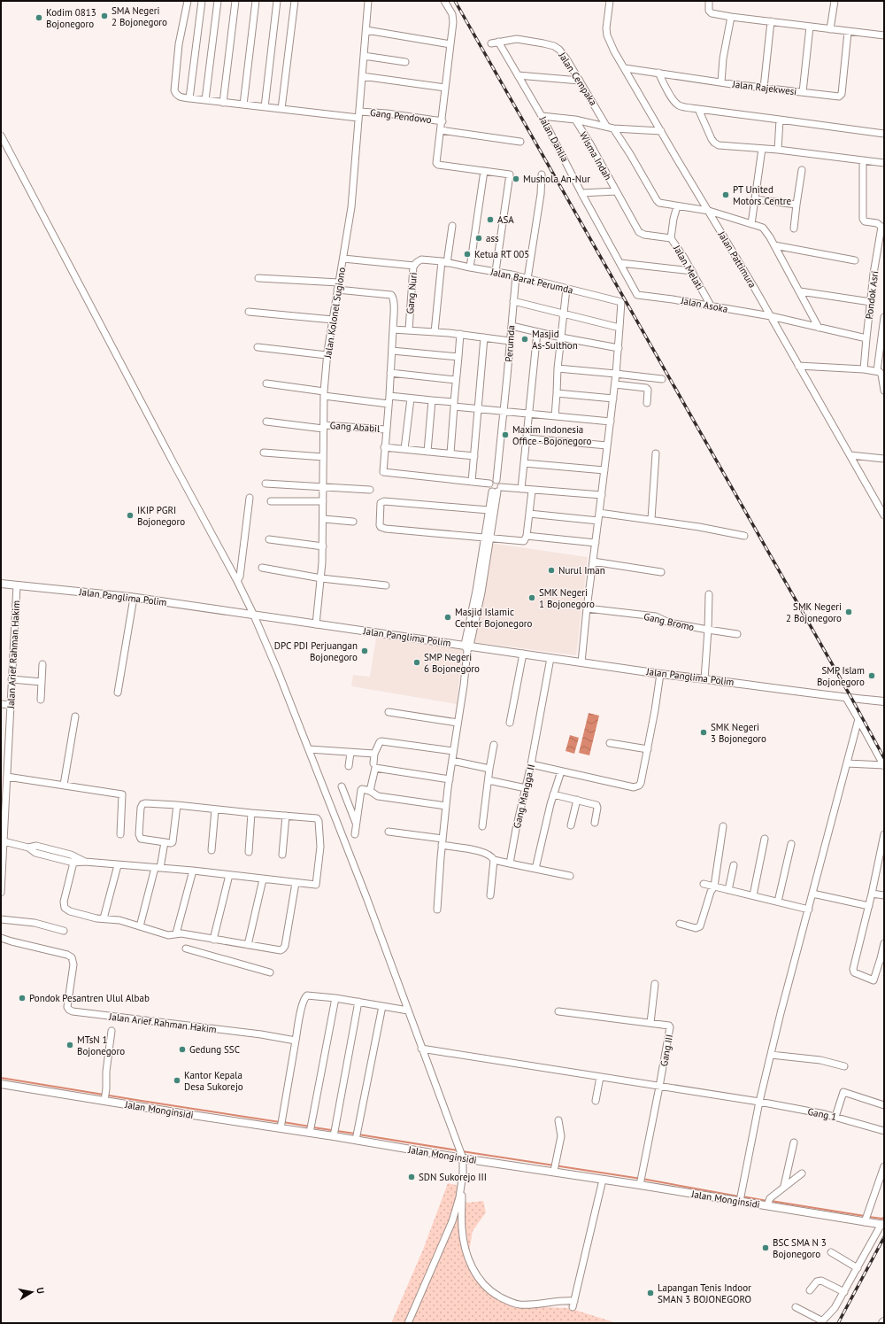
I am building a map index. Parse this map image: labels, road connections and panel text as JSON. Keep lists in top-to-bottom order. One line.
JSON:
{"streets":{"main road":["Jalan Panglima Polim","Jalan Monginsidi"],"street":["Jalan Cempaka","Jalan Rajekwesi","Gang Pendowo","Jalan Dahlia","Wisma Indah","Jalan Pattimura","Jalan Melati","Jalan Barat Perumda","Gang Nuri","Pondok Asri","Jalan Asoka","Jalan Kolonel Sugiono","Perumda","Gang Ababil","Gang Bromo","Jalan Arief Rahman Hakim","Gang Mangga II","Gang III","Gang 1"]},"crossings":[["Jalan Cempaka","Jalan Dahlia"],["Jalan Cempaka","Wisma Indah"],["Jalan Rajekwesi","Jalan Pattimura"],["Gang Pendowo","Jalan Kolonel Sugiono"],["Jalan Dahlia","Wisma Indah"],["Jalan Dahlia","Jalan Asoka"],["Wisma Indah","Jalan Melati"],["Jalan Pattimura","Jalan Asoka"],["Jalan Melati","Jalan Asoka"],["Jalan Barat Perumda","Gang Nuri"],["Jalan Barat Perumda","Perumda"],["Pondok Asri","Jalan Asoka"],["Jalan Kolonel Sugiono","Gang Ababil"],["Jalan Kolonel Sugiono","Jalan Panglima Polim"],["Jalan Panglima Polim","Jalan Arief Rahman Hakim"],["Jalan Panglima Polim","Gang Mangga II"],["Gang III","Jalan Monginsidi"],["Gang III","Gang 1"]],"places":["SMA Negeri 2 Bojonegoro","Kodim 0813 Bojonegoro","Mushola An-Nur","PT United Motors Centre","ASA","ass","Ketua RT 005","Masjid As-Sulthon","Maxim Indonesia Office - Bojonegoro","IKIP PGRI Bojonegoro","Nurul Iman","SMK Negeri 1 Bojonegoro","SMK Negeri 2 Bojonegoro","Masjid Islamic Center Bojonegoro","DPC PDI Perjuangan Bojonegoro","SMP Negeri 6 Bojonegoro","SMP Islam Bojonegoro","SMK Negeri 3 Bojonegoro","Pondok Pesantren Ulul Albab","MTsN 1 Bojonegoro","Gedung SSC","Kantor Kepala Desa Sukorejo","SDN Sukorejo III","BSC SMA N 3 Bojonegoro","Lapangan Tenis Indoor SMAN 3 BOJONEGORO"],"north":"right"}
